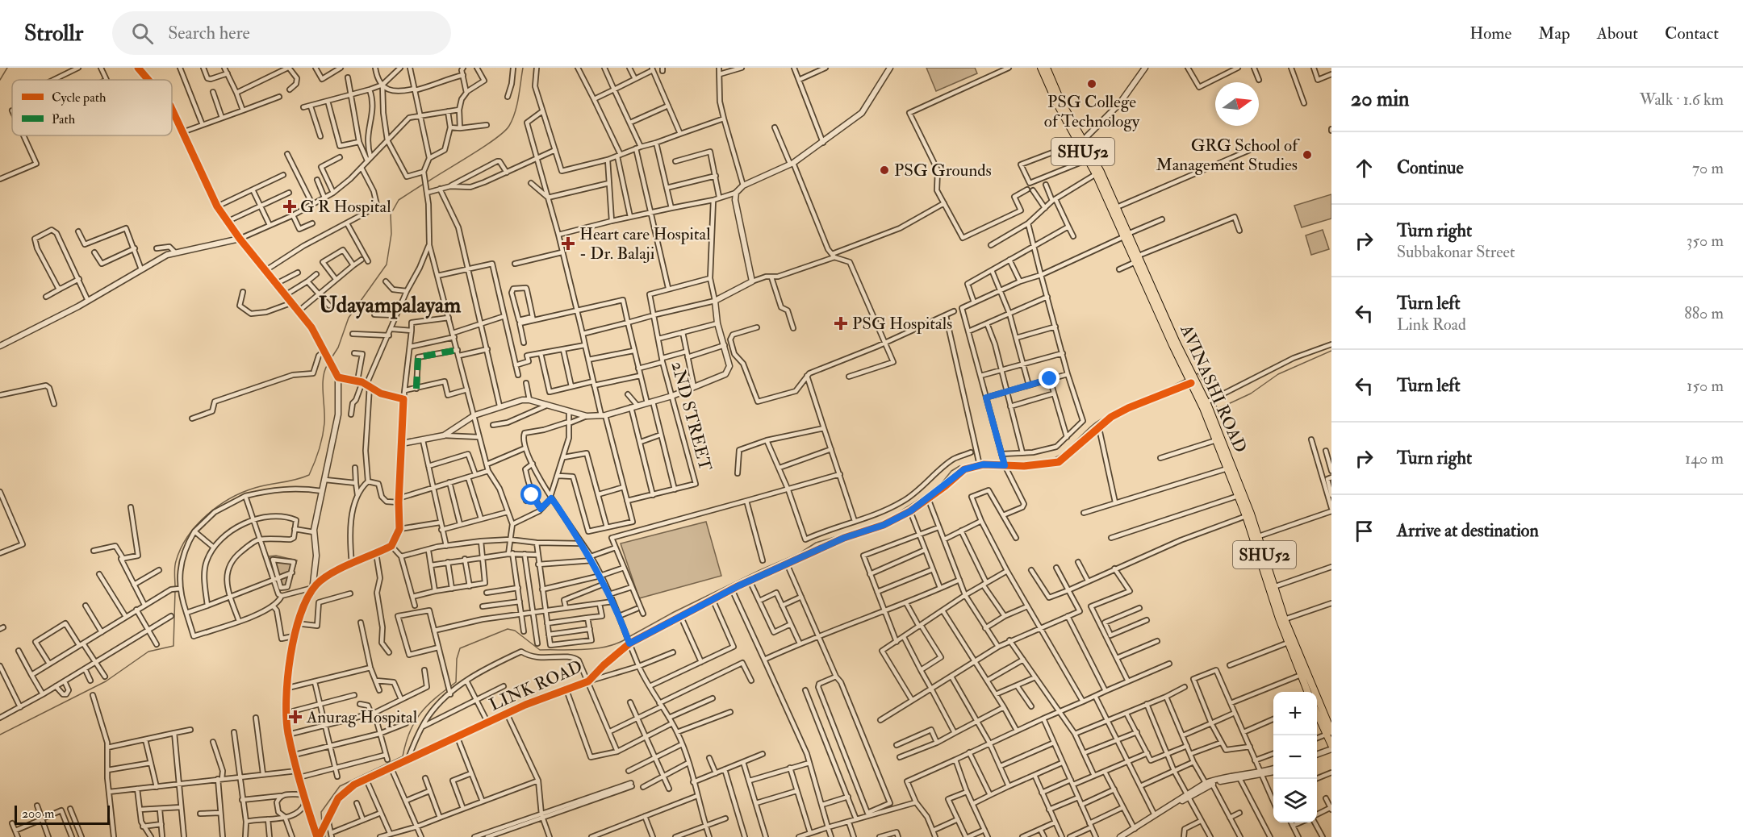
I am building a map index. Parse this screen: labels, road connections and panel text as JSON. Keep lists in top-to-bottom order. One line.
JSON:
{"streets":{"main road":["SHU52","AVINASHI ROAD"],"street":["2ND STREET","LINK ROAD"]},"crossings":[["SHU52","AVINASHI ROAD"],["SHU52","LINK ROAD"],["AVINASHI ROAD","LINK ROAD"]],"districts":["Udayampalayam"],"places":{"other":["PSG College of Technology","GRG School of Management Studies","PSG Grounds"],"health":["G R Hospital","Heart care Hospital - Dr. Balaji","PSG Hospitals","Anurag Hospital"]},"legend":["Cycle path","Path"],"scale_bar":"200 m","north":"right","page":{"header":"Strollr","search":"Search here","nav":["Home","Map","About","Contact"],"heading":["20 min","Walk · 1.6 km"],"list":[["Continue","70 m"],["Turn right","Subbakonar Street","350 m"],["Turn left","Link Road","880 m"],["Turn left","150 m"],["Turn right","140 m"],"Arrive at destination"],"map_buttons":["+","−"],"scale":"200 m"}}
